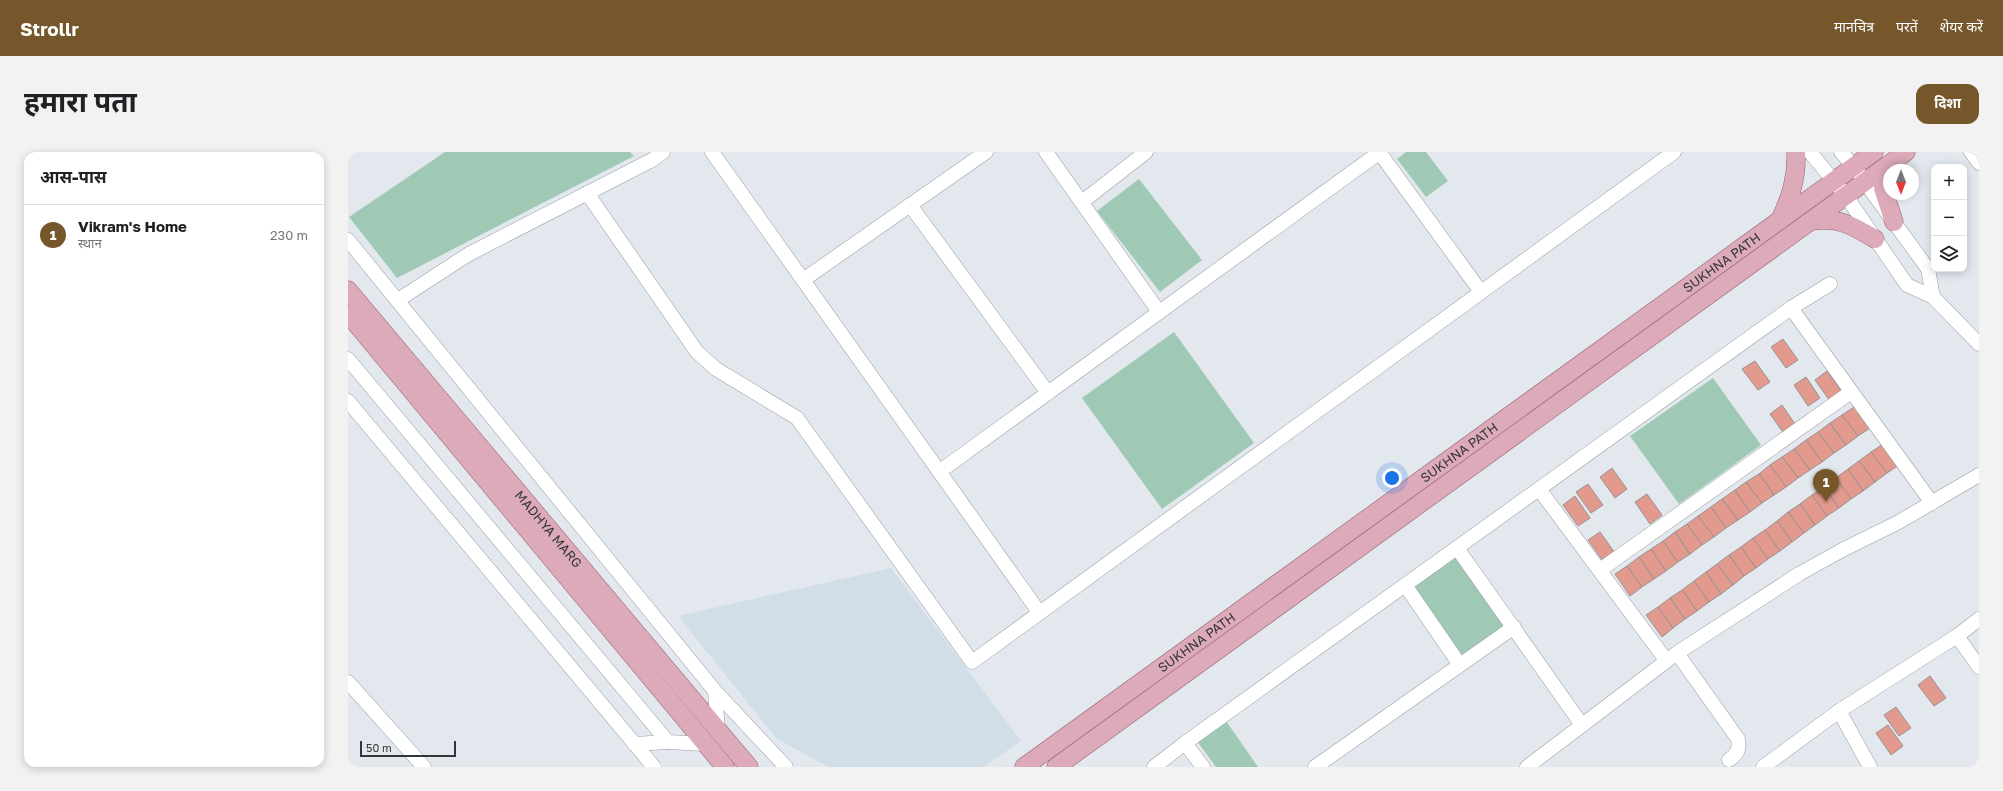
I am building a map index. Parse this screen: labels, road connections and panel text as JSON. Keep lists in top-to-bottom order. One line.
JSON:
{"streets":{"main road":["SUKHNA PATH","MADHYA MARG"]},"scale_bar":"50 m","north":"bottom","page":{"header":"Strollr","nav":["मानचित्र","परतें","शेयर करें"],"buttons":"दिशा","title":"हमारा पता","heading":"आस-पास","map_buttons":["+","−"],"list":[{"mark":"1","name":"Vikram's Home","note":"स्थान","value":"230 m"}],"pins":"1","scale":"50 m"}}
